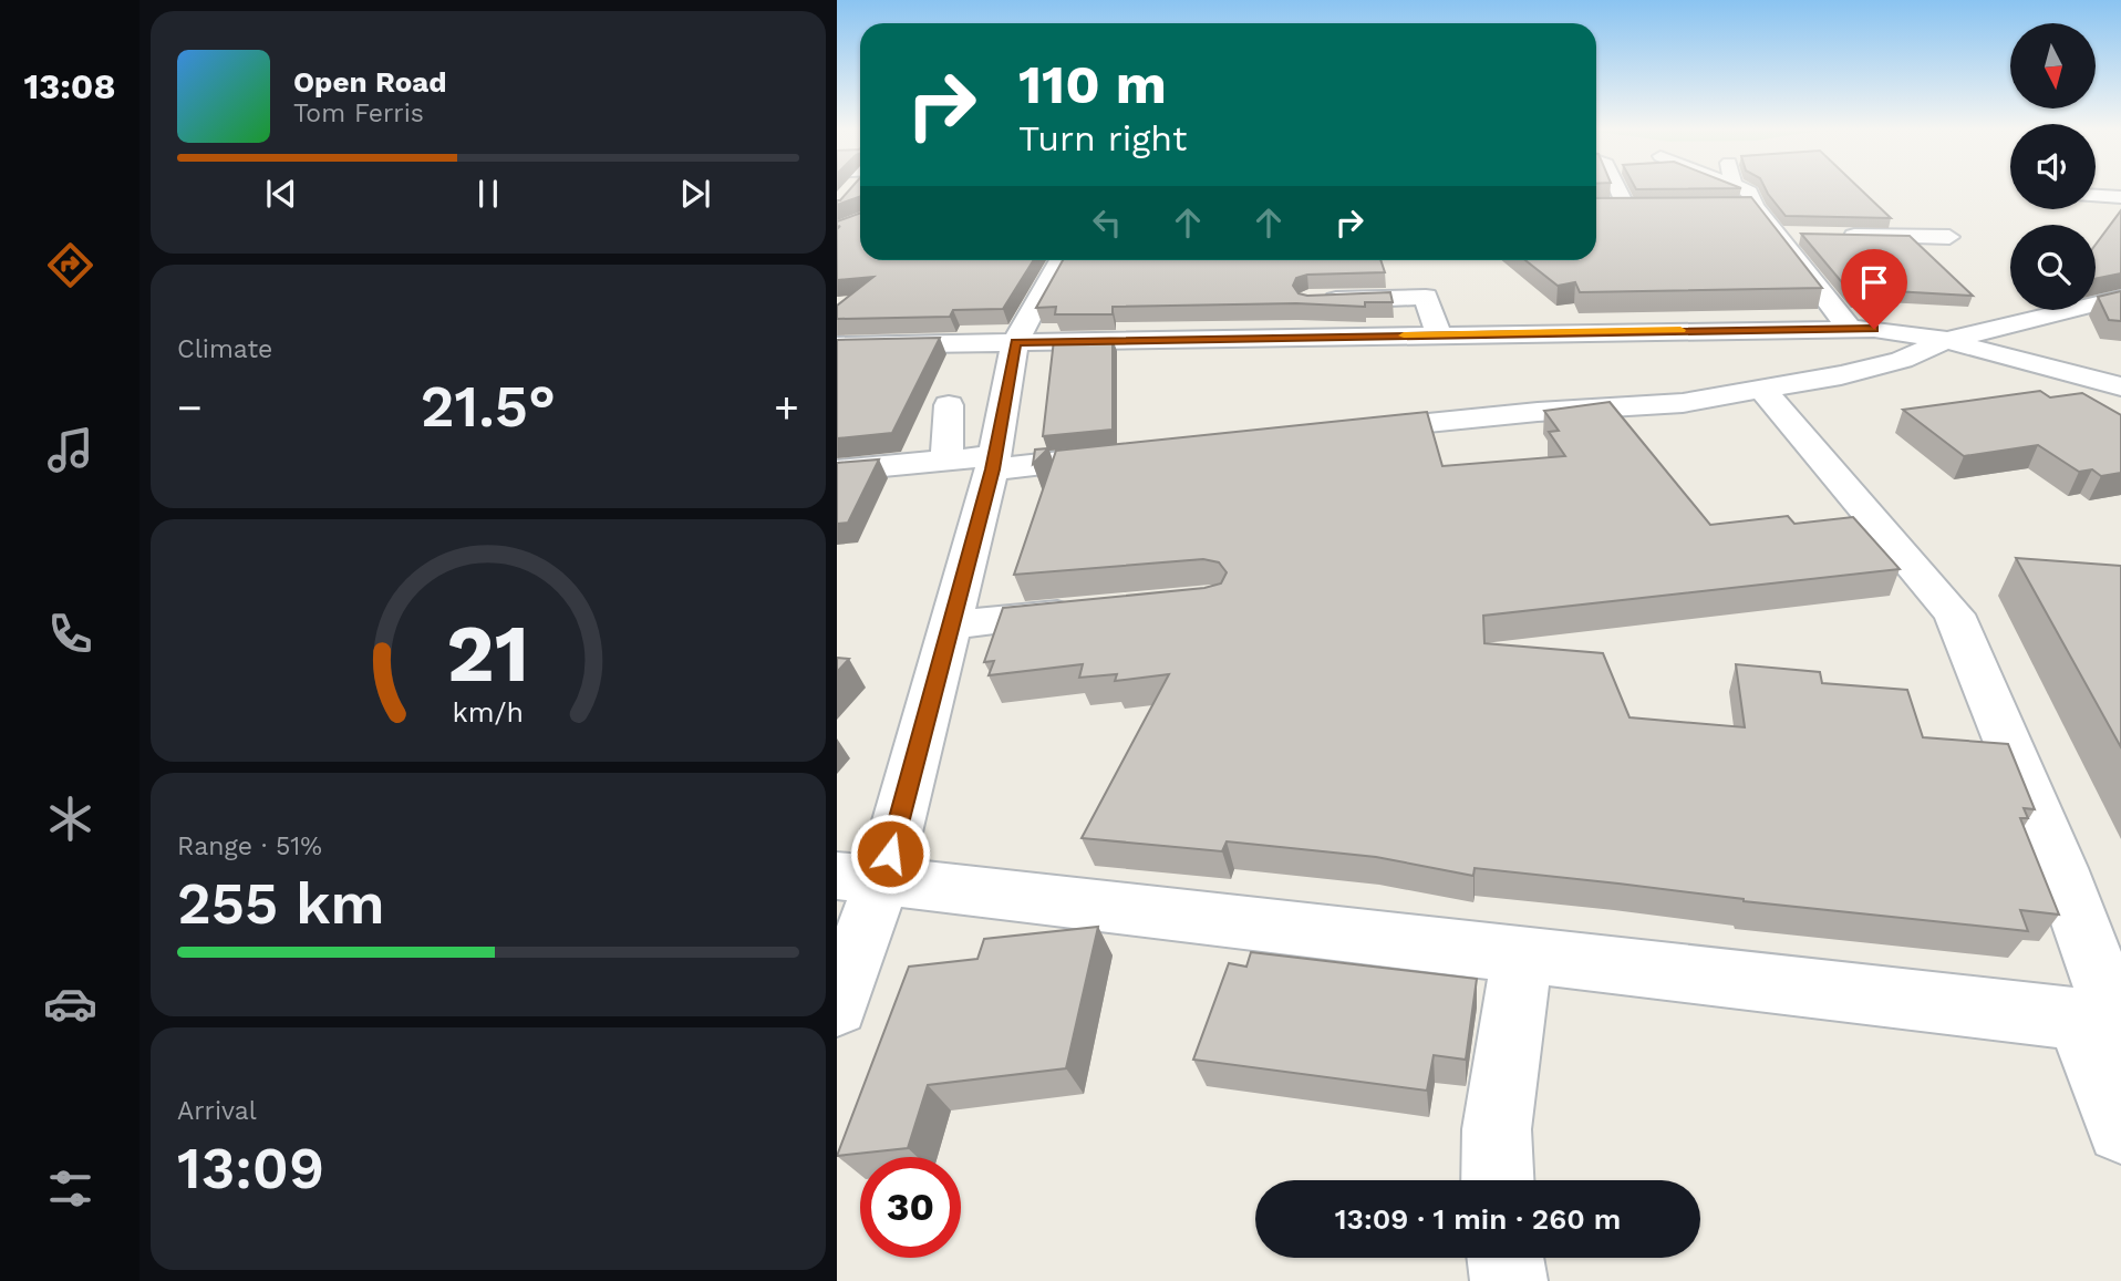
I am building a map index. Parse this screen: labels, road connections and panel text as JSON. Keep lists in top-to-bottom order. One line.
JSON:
{"north":"bottom","page":{"tabs":"13:08","turn":["110 m","Turn right"],"song":["Open Road","Tom Ferris"],"tile":["Climate",["Range · 51%","255 km"],["Arrival","13:09"]],"heat":["−","21.5°","+"],"limit":"30","trip":"13:09 · 1 min · 260 m","gauge":["21","km/h"]}}
